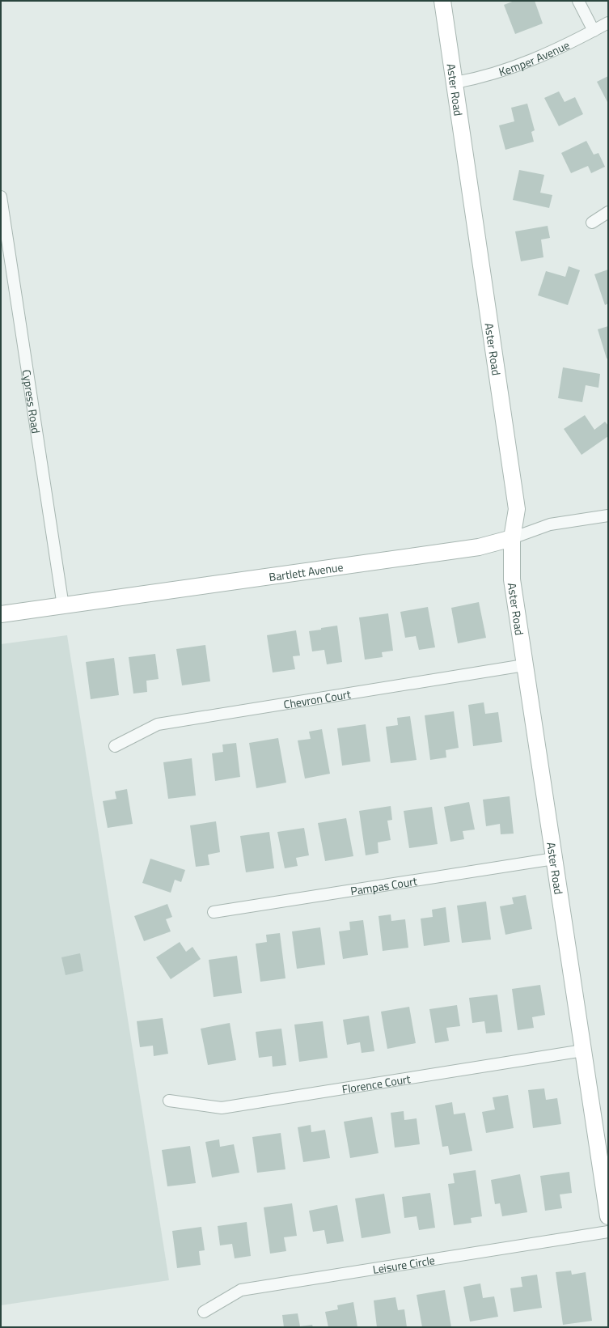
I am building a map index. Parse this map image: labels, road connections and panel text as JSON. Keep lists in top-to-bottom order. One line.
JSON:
{"streets":{"main road":["Aster Road","Bartlett Avenue"],"street":["Kemper Avenue","Cypress Road","Chevron Court","Pampas Court","Florence Court","Leisure Circle"]},"crossings":[["Kemper Avenue","Aster Road"],["Aster Road","Bartlett Avenue"],["Aster Road","Chevron Court"],["Aster Road","Pampas Court"],["Aster Road","Florence Court"],["Cypress Road","Bartlett Avenue"]]}
